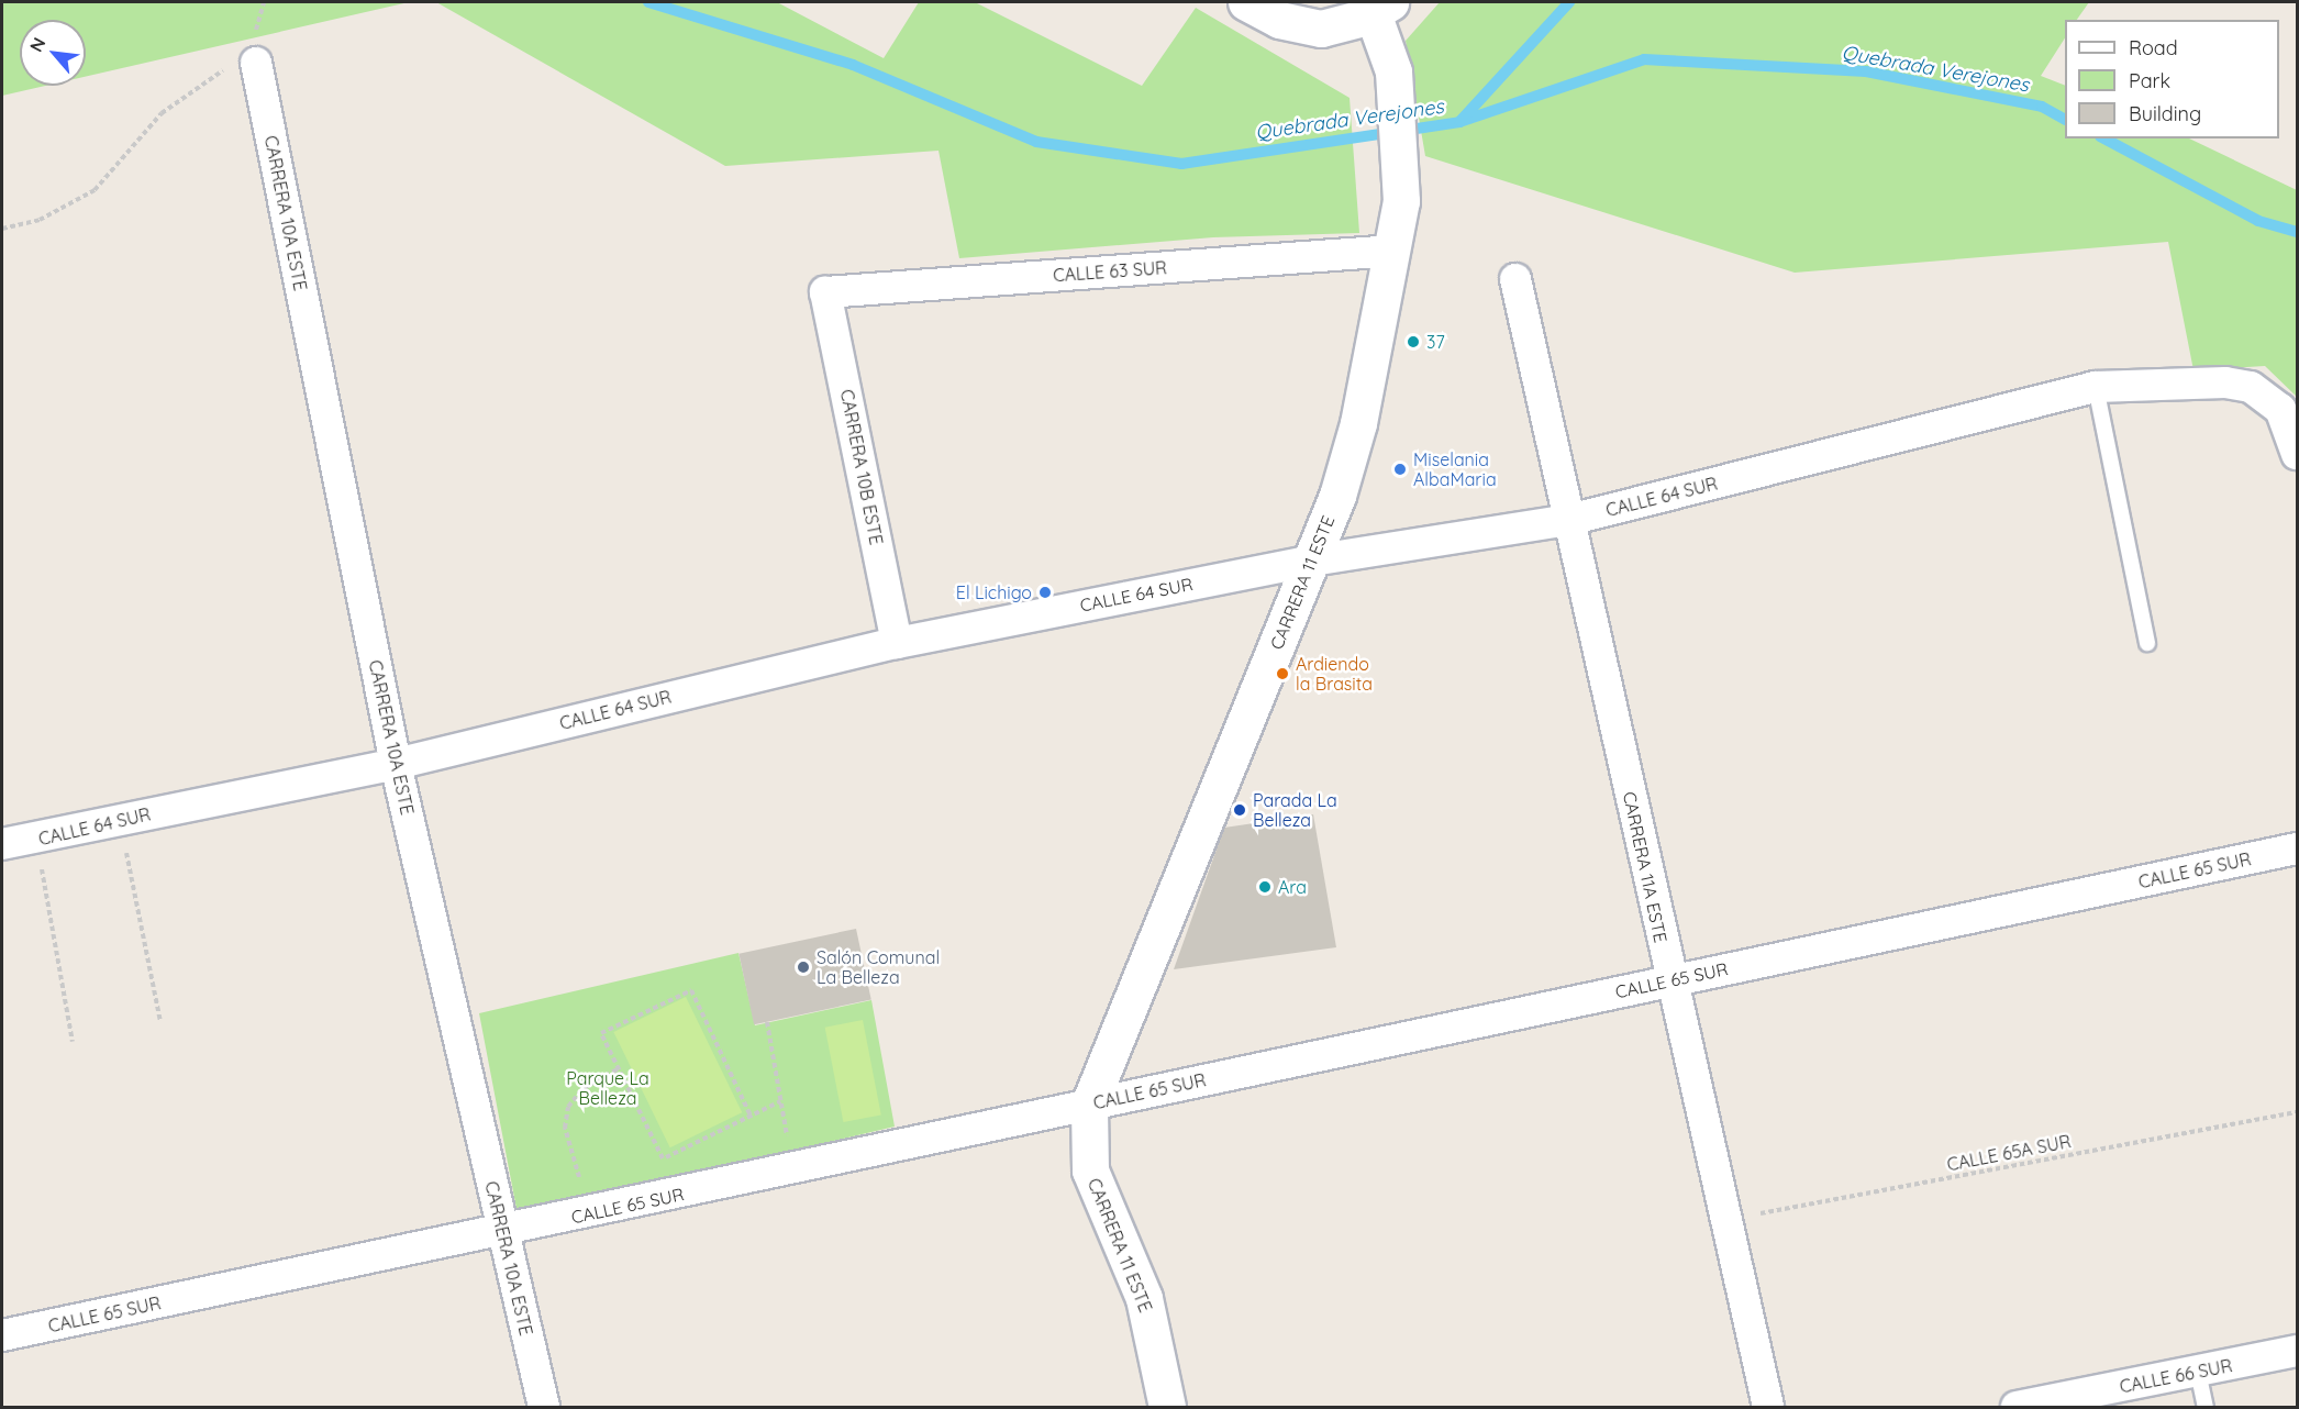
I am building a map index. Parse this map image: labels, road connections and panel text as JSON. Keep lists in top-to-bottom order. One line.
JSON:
{"streets":{"street":["CARRERA 10A ESTE","CALLE 63 SUR","CARRERA 10B ESTE","CALLE 64 SUR","CARRERA 11 ESTE","CARRERA 11A ESTE","CALLE 65 SUR","CALLE 66 SUR"],"path":["CALLE 65A SUR"]},"crossings":[["CARRERA 10A ESTE","CALLE 64 SUR"],["CARRERA 10A ESTE","CALLE 65 SUR"],["CALLE 63 SUR","CARRERA 10B ESTE"],["CALLE 63 SUR","CARRERA 11 ESTE"],["CARRERA 10B ESTE","CALLE 64 SUR"],["CALLE 64 SUR","CARRERA 11 ESTE"],["CALLE 64 SUR","CARRERA 11A ESTE"],["CARRERA 11 ESTE","CALLE 65 SUR"],["CARRERA 11A ESTE","CALLE 65 SUR"],["CARRERA 11A ESTE","CALLE 65A SUR"]],"water":["Quebrada Verejones"],"parks":["Parque La Belleza"],"places":["37","Miselania AlbaMaria","El Lichigo","Ardiendo la Brasita","Parada La Belleza","Ara","Salón Comunal La Belleza"],"legend":["Road","Park","Building"],"north":"top left"}
